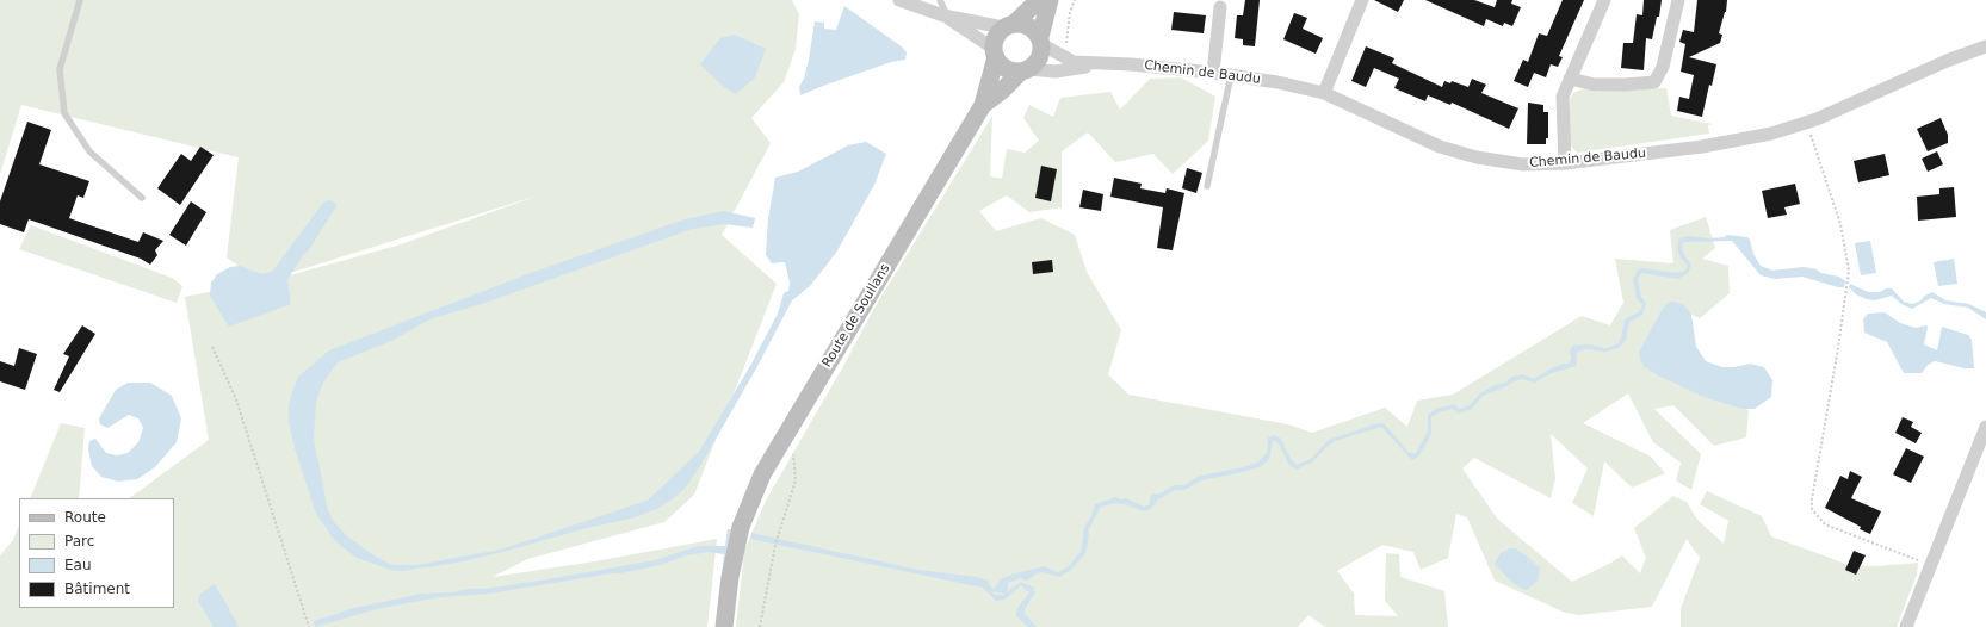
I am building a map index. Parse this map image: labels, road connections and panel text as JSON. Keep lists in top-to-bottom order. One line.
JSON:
{"streets":{"main road":["Route de Soullans"],"street":["Chemin de Baudu"]},"crossings":[["Chemin de Baudu","Route de Soullans"]],"legend":["Route","Parc","Eau","Bâtiment"]}
